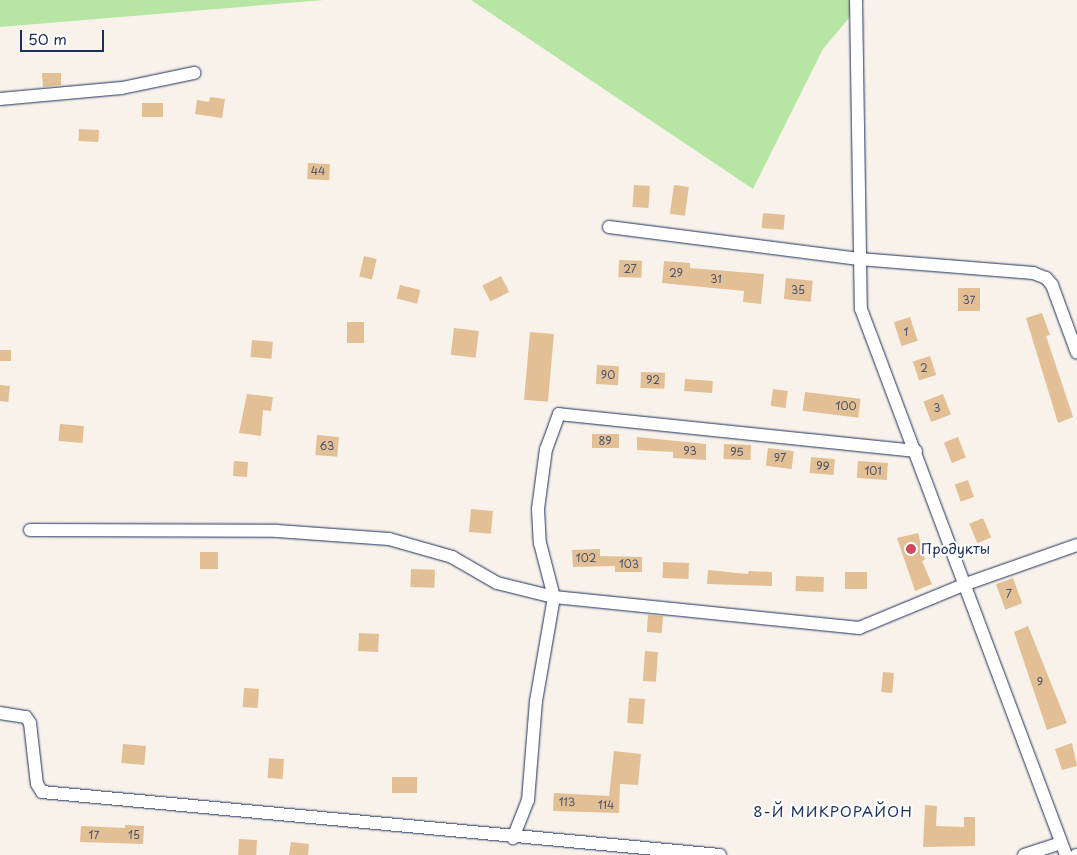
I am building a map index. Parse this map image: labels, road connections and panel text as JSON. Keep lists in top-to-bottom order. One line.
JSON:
{"districts":["8-Й МИКРОРАЙОН"],"places":["Продукты"],"house_numbers":["44","27","29","31","35","37","1","2","90","92","100","3","89","63","93","95","97","99","101","102","103","7","9","113","114","17","15"],"scale_bar":"50 m"}
